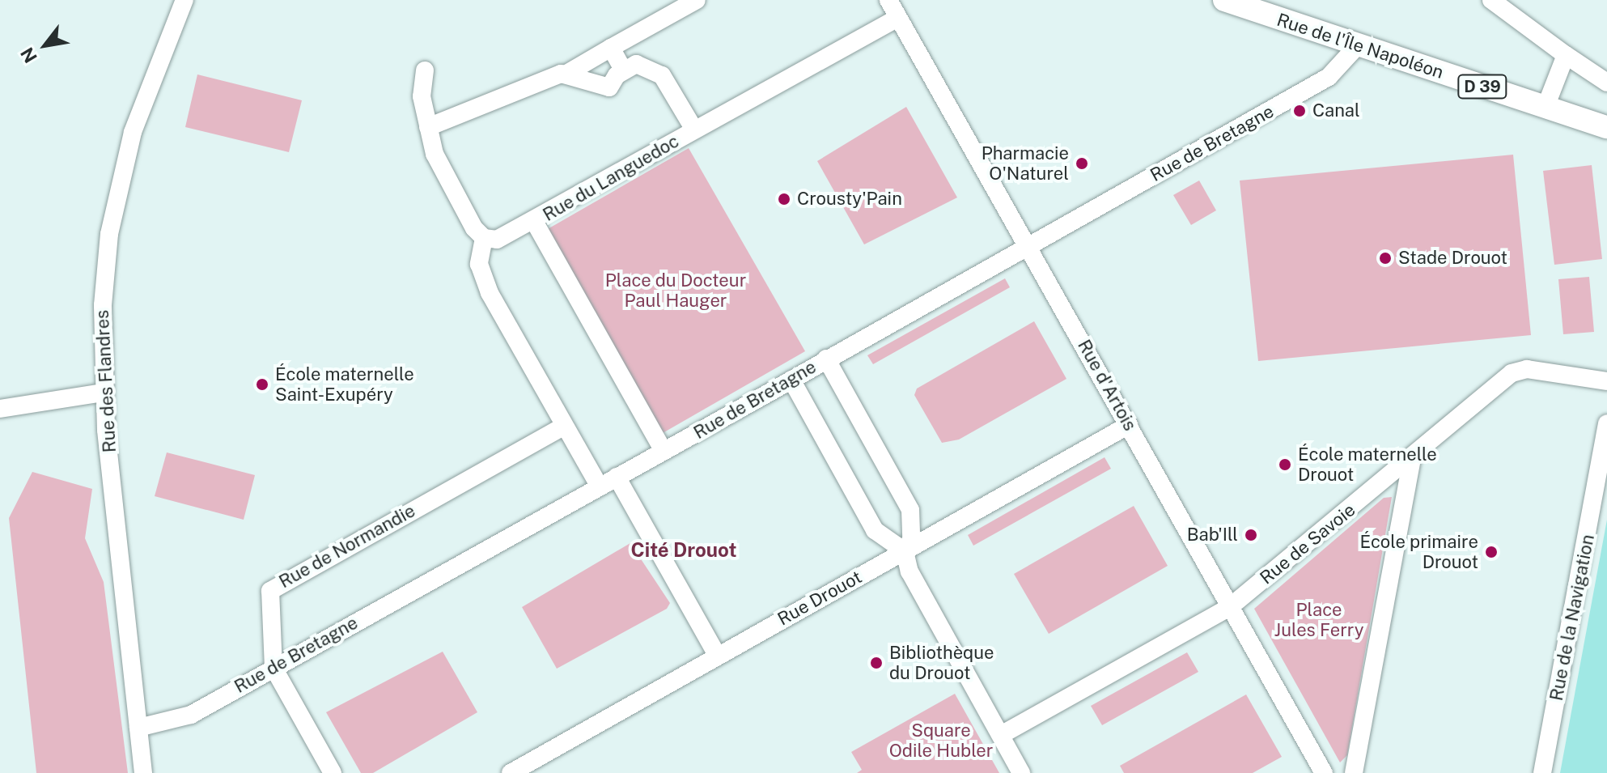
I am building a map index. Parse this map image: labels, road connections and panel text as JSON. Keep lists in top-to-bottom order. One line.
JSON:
{"streets":{"main road":["Rue de l'Île Napoléon","D 39"],"street":["Rue de Bretagne","Rue du Languedoc","Rue des Flandres","Rue d'Artois","Rue de Savoie","Rue de Normandie","Rue Drouot","Rue de la Navigation"]},"crossings":[["Rue de l'Île Napoléon","Rue de Bretagne"],["Rue de Bretagne","Rue des Flandres"],["Rue de Bretagne","Rue d'Artois"],["Rue de Bretagne","Rue de Normandie"],["Rue du Languedoc","Rue d'Artois"],["Rue d'Artois","Rue de Savoie"],["Rue d'Artois","Rue Drouot"]],"districts":["Cité Drouot"],"parks":["Place du Docteur Paul Hauger","Place Jules Ferry","Square Odile Hubler"],"places":["Canal","Pharmacie O'Naturel","Crousty'Pain","Stade Drouot","École maternelle Saint-Exupéry","École maternelle Drouot","Bab'Ill","École primaire Drouot","Bibliothèque du Drouot"],"north":"bottom left"}
